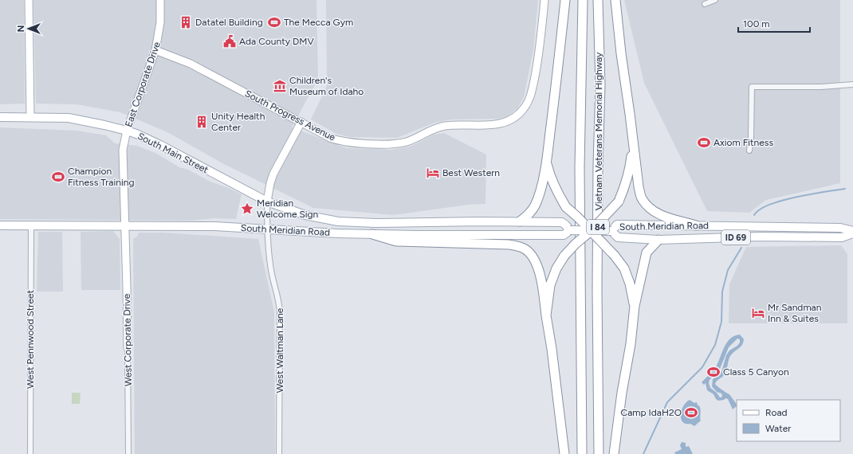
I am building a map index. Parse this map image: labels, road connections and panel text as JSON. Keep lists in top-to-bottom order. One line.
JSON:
{"streets":{"highway":["Vietnam Veterans Memorial Highway","I 84"],"main road":["South Main Street","South Meridian Road","ID 69"],"street":["East Corporate Drive","South Progress Avenue","West Pennwood Street","West Corporate Drive","West Waltman Lane"]},"crossings":[["East Corporate Drive","South Progress Avenue"],["East Corporate Drive","South Main Street"],["East Corporate Drive","South Meridian Road"],["East Corporate Drive","West Corporate Drive"],["South Main Street","South Meridian Road"],["South Main Street","West Waltman Lane"],["South Meridian Road","West Pennwood Street"],["South Meridian Road","West Corporate Drive"],["South Meridian Road","West Waltman Lane"]],"places":{"building":["Datatel Building","Unity Health Center"],"sports":["The Mecca Gym","Axiom Fitness","Champion Fitness Training","Class 5 Canyon","Camp IdaH2O"],"public building":["Ada County DMV"],"museum":["Children's Museum of Idaho"],"hotel":["Best Western","Mr Sandman Inn & Suites"],"place":["Meridian Welcome Sign"]},"legend":["Road","Water"],"scale_bar":"100 m","north":"left"}
